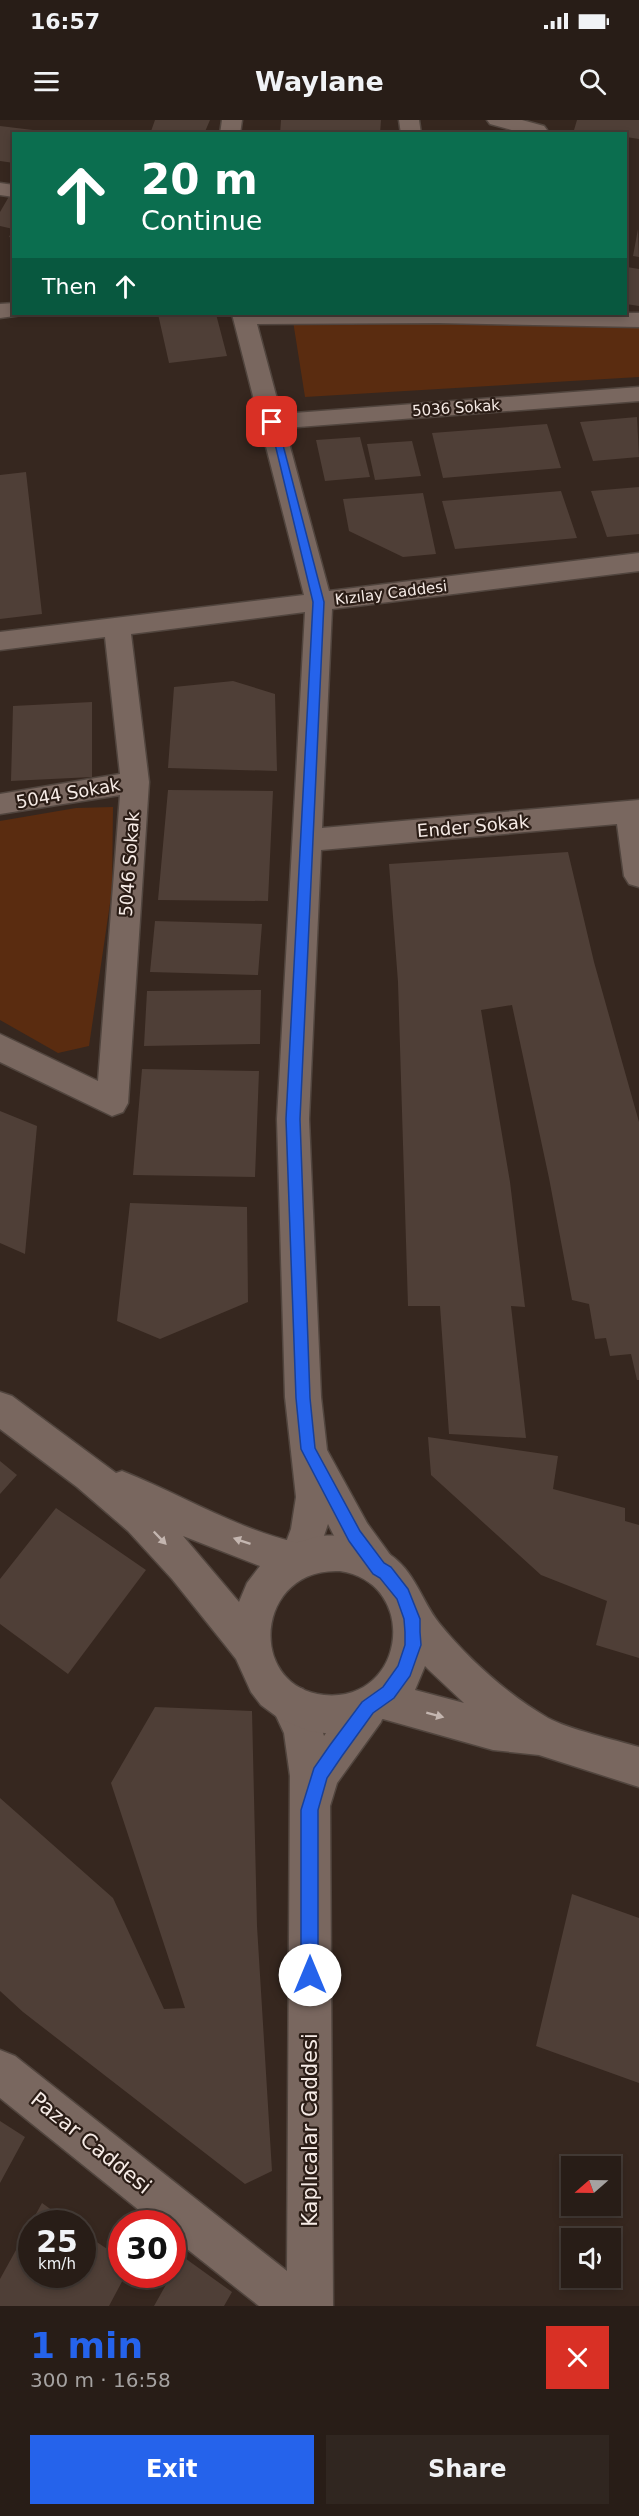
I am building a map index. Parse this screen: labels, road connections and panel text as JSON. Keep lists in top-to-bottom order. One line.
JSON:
{"streets":{"street":["5036 Sokak","Kızılay Caddesi","5044 Sokak","Ender Sokak","5046 Sokak","Kaplıcalar Caddesi","Pazar Caddesi"]},"crossings":[["Kızılay Caddesi","5046 Sokak"],["5044 Sokak","5046 Sokak"]],"north":"left","page":{"status":"16:57","header":"Waylane","turn":["20 m","Continue"],"then":"Then","speed":"25 km/h","limit":"30","heading":["1 min","300 m · 16:58"],"buttons":["Exit","Share"]}}
